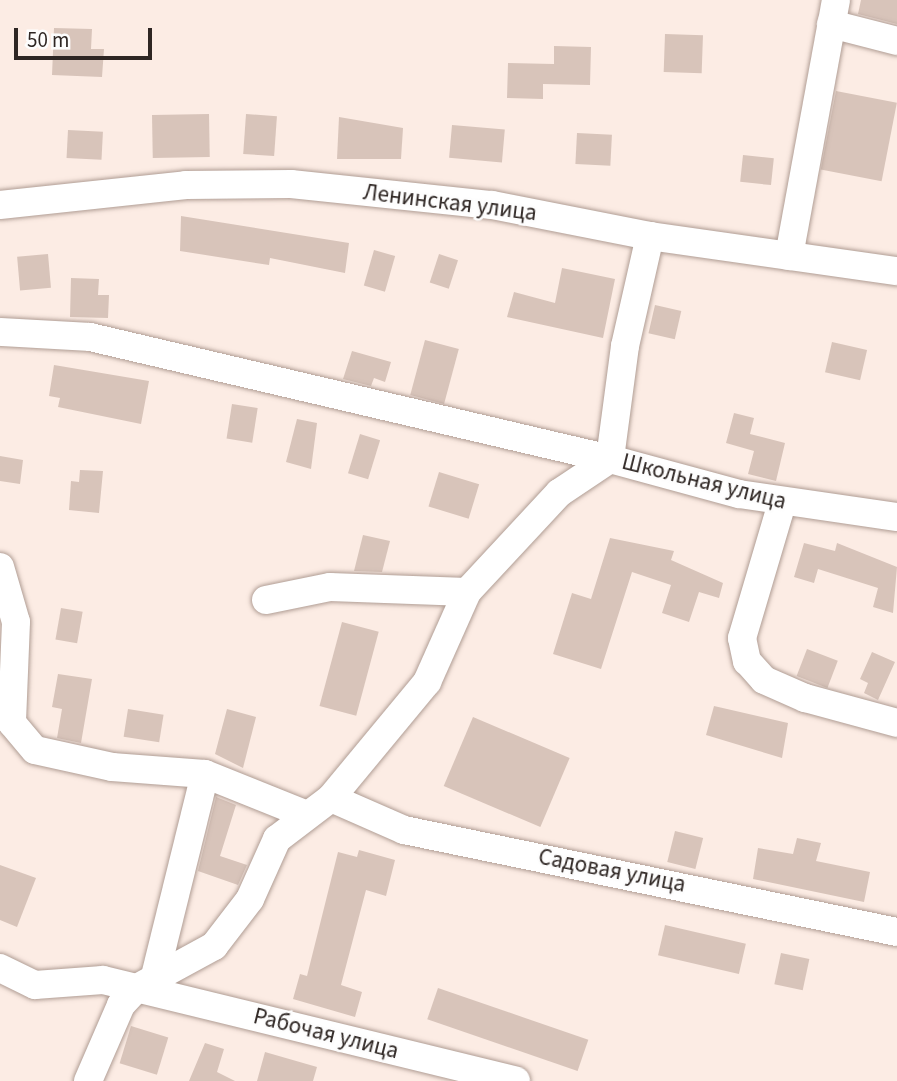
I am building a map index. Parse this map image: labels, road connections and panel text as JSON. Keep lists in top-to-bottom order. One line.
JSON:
{"streets":{"street":["Ленинская улица","Школьная улица","Садовая улица","Рабочая улица"]},"crossings":[["Ленинская улица","Школьная улица"]],"scale_bar":"50 m"}
